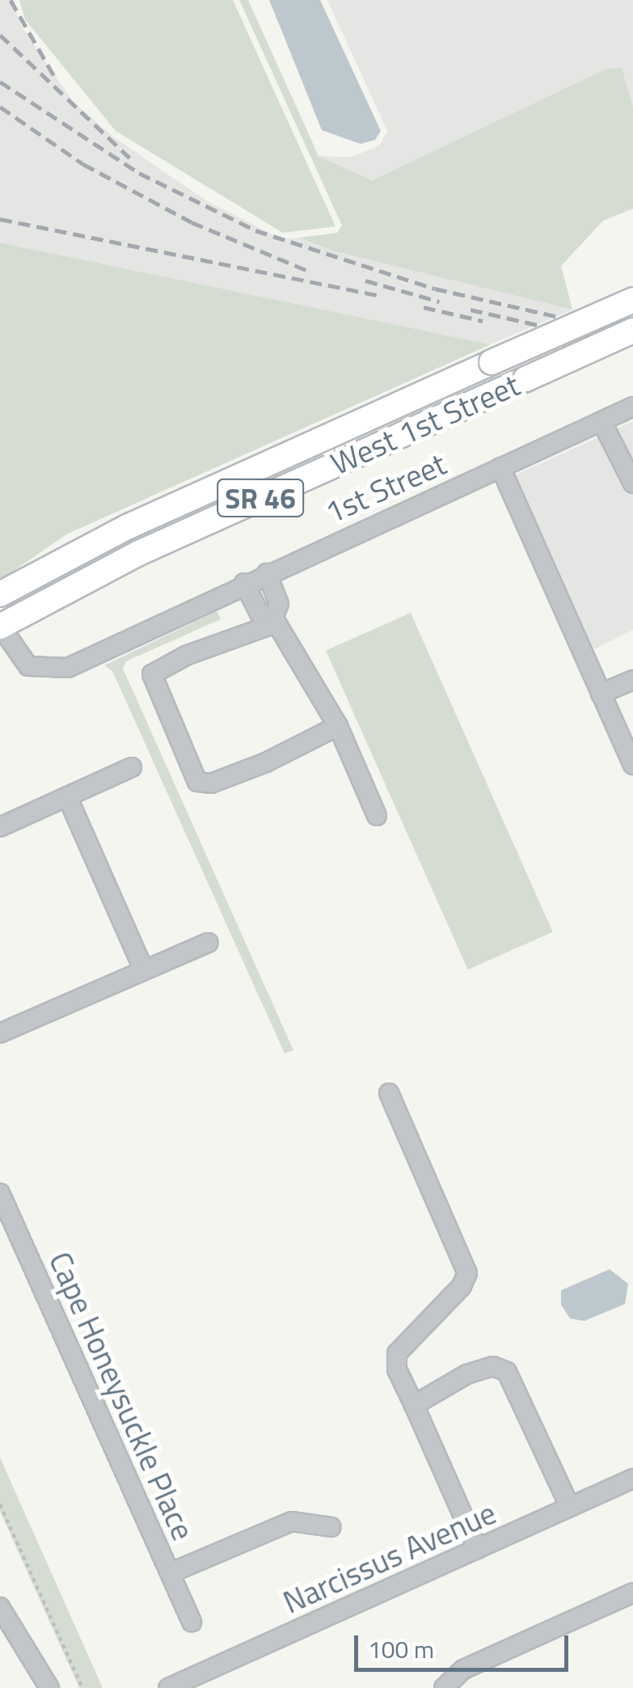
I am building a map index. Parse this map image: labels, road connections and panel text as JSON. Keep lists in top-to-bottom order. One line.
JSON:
{"streets":{"main road":["West 1st Street","SR 46"],"street":["1st Street","Cape Honeysuckle Place","Narcissus Avenue"]},"crossings":[["West 1st Street","1st Street"]],"scale_bar":"100 m"}
